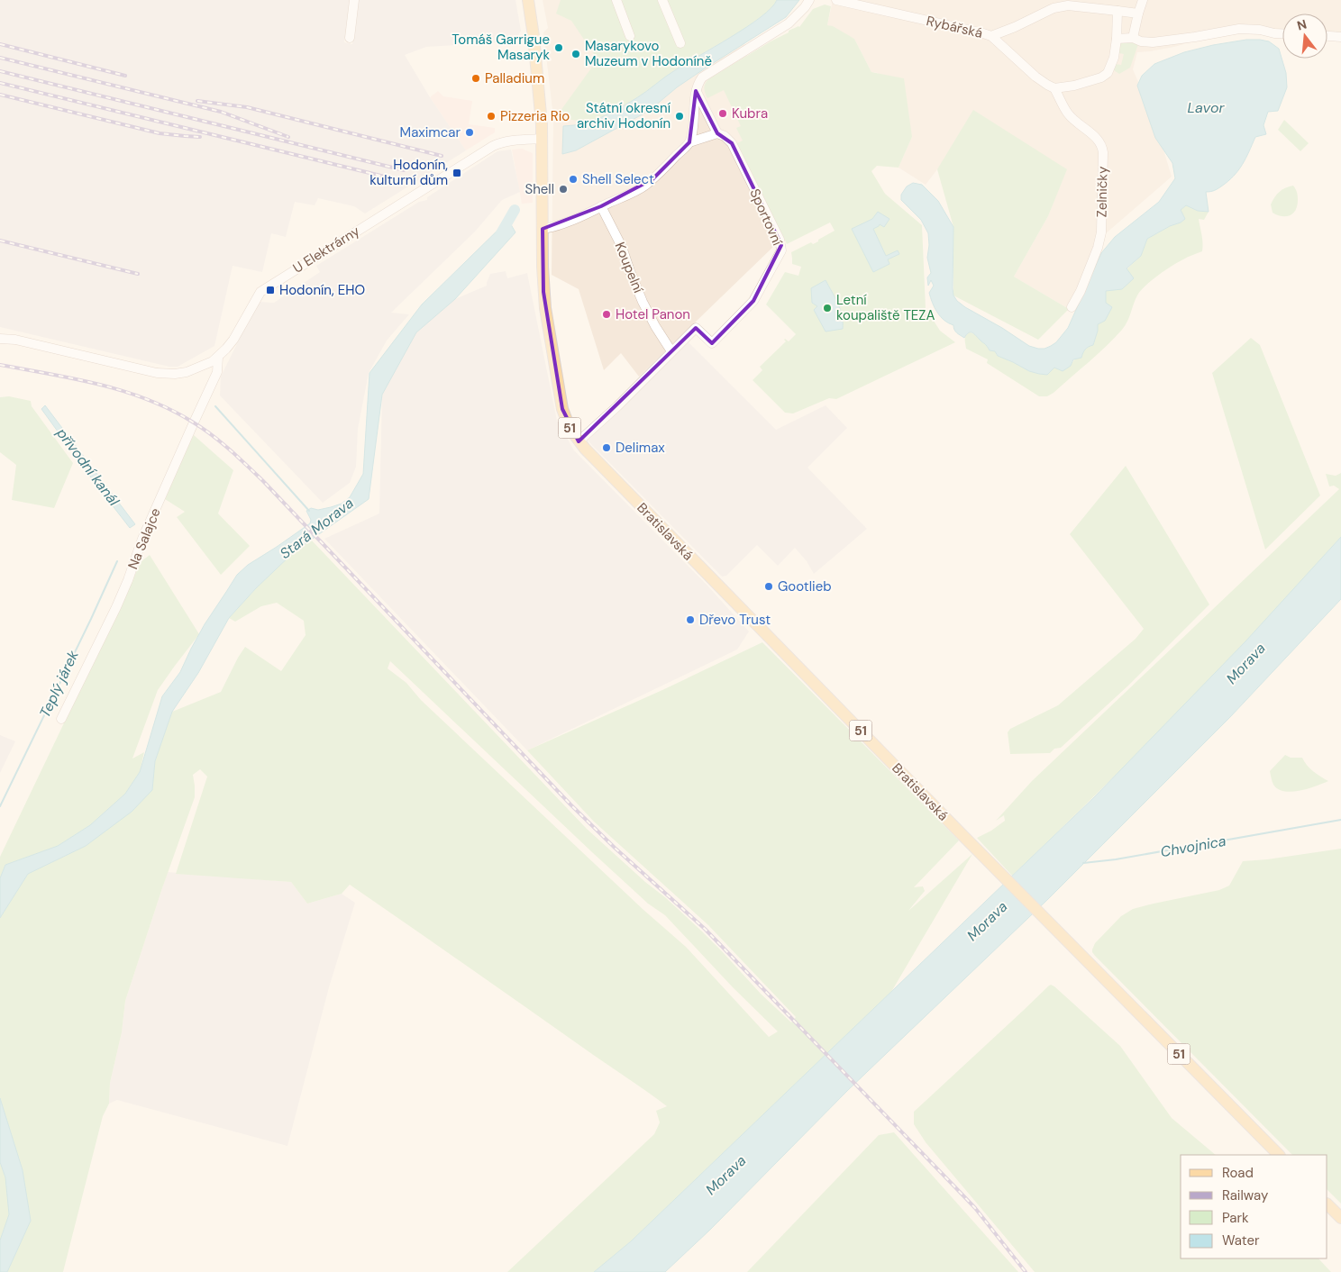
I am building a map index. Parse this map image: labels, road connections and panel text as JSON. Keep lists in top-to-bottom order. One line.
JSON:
{"streets":{"main road":["51","Bratislavská"],"street":["Rybářská","Zelničky","Sportovní","U Elektrárny","Koupelní","Na Salajce"]},"crossings":[["Rybářská","Zelničky"],["Sportovní","Koupelní"],["U Elektrárny","51"],["U Elektrárny","Bratislavská"],["U Elektrárny","Na Salajce"],["51","Bratislavská"]],"water":["Lavor","přívodní kanál","Stará Morava","Morava","Teplý járek","Chvojnica"],"places":{"other":["Tomáš Garrigue Masaryk","Masarykovo Muzeum v Hodoníně","Palladium","Kubra","Pizzeria Rio","Státní okresní archiv Hodonín","Maximcar","Shell Select","Shell","Letní koupaliště TEZA","Hotel Panon","Delimax","Gootlieb","Dřevo Trust"],"transit":["Hodonín, kulturní dům","Hodonín, EHO"]},"legend":["Road","Railway","Park","Water"],"north":"top"}
